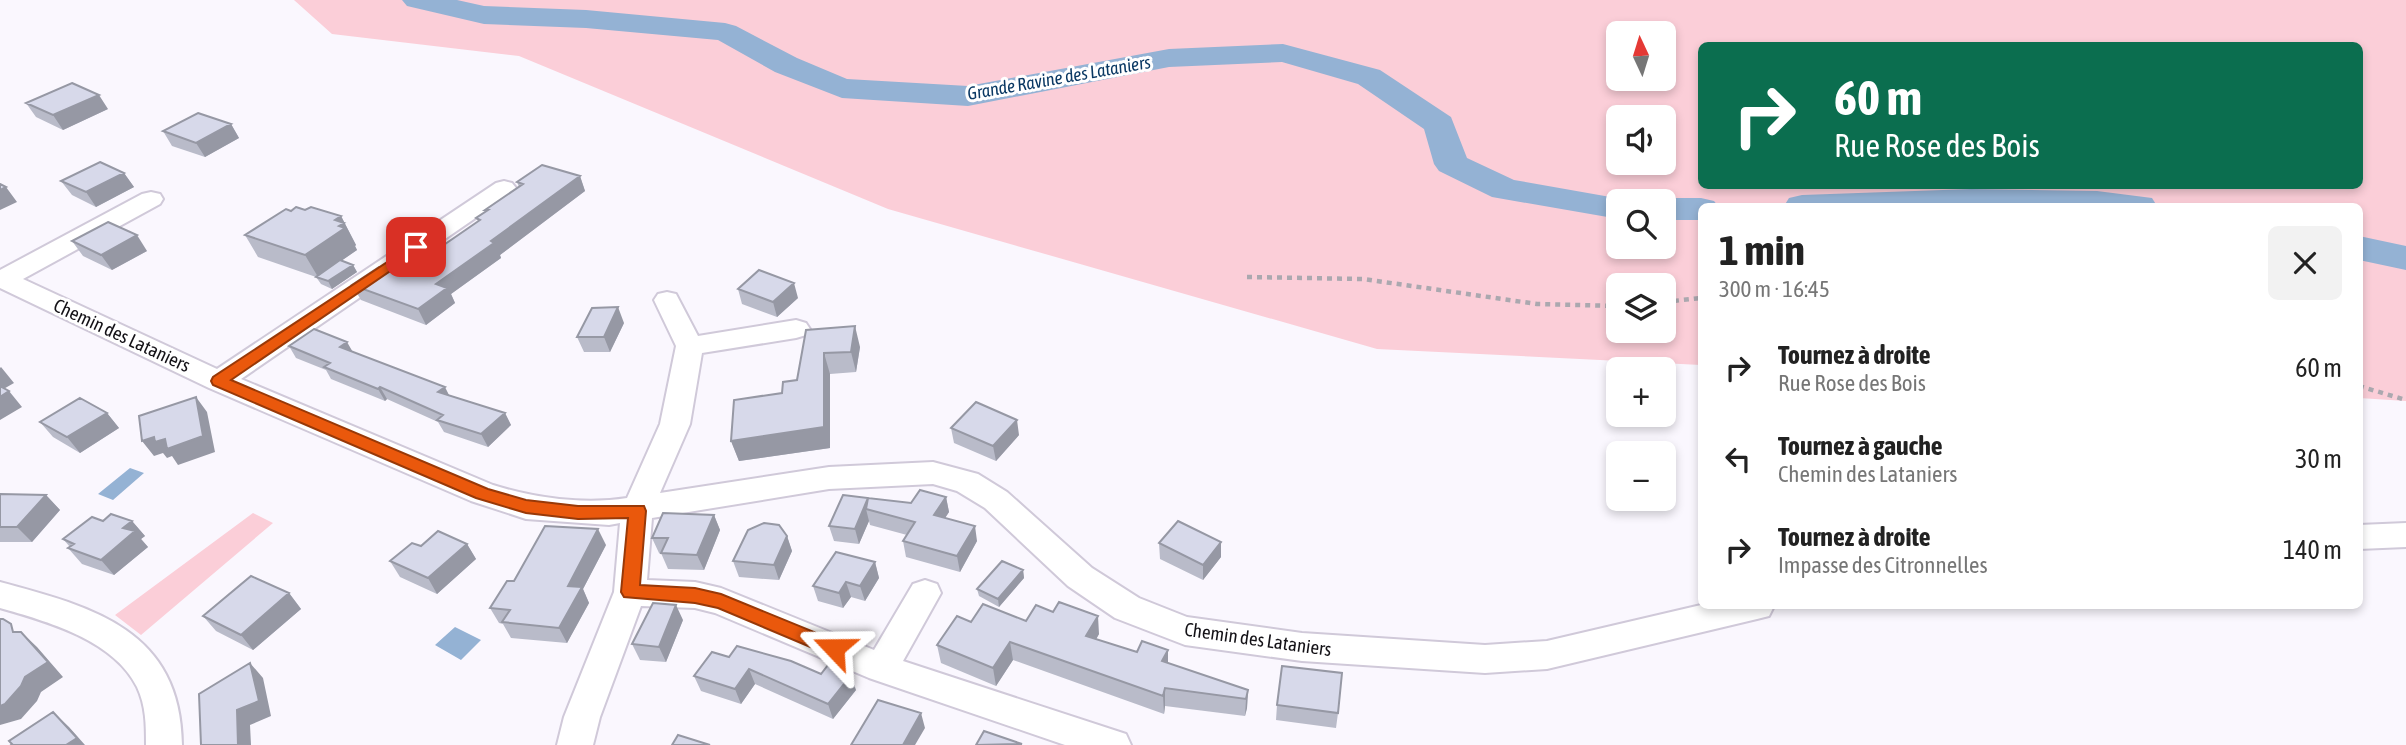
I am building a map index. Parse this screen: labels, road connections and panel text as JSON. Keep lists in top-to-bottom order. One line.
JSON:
{"streets":{"street":["Chemin des Lataniers"]},"water":["Grande Ravine des Lataniers"],"north":"top","page":{"map_buttons":["+","−"],"turn":["60 m","Rue Rose des Bois"],"heading":["1 min","300 m · 16:45"],"list":[{"name":"Tournez à droite","note":"Rue Rose des Bois","value":"60 m"},{"name":"Tournez à gauche","note":"Chemin des Lataniers","value":"30 m"},{"name":"Tournez à droite","note":"Impasse des Citronnelles","value":"140 m"}]}}
